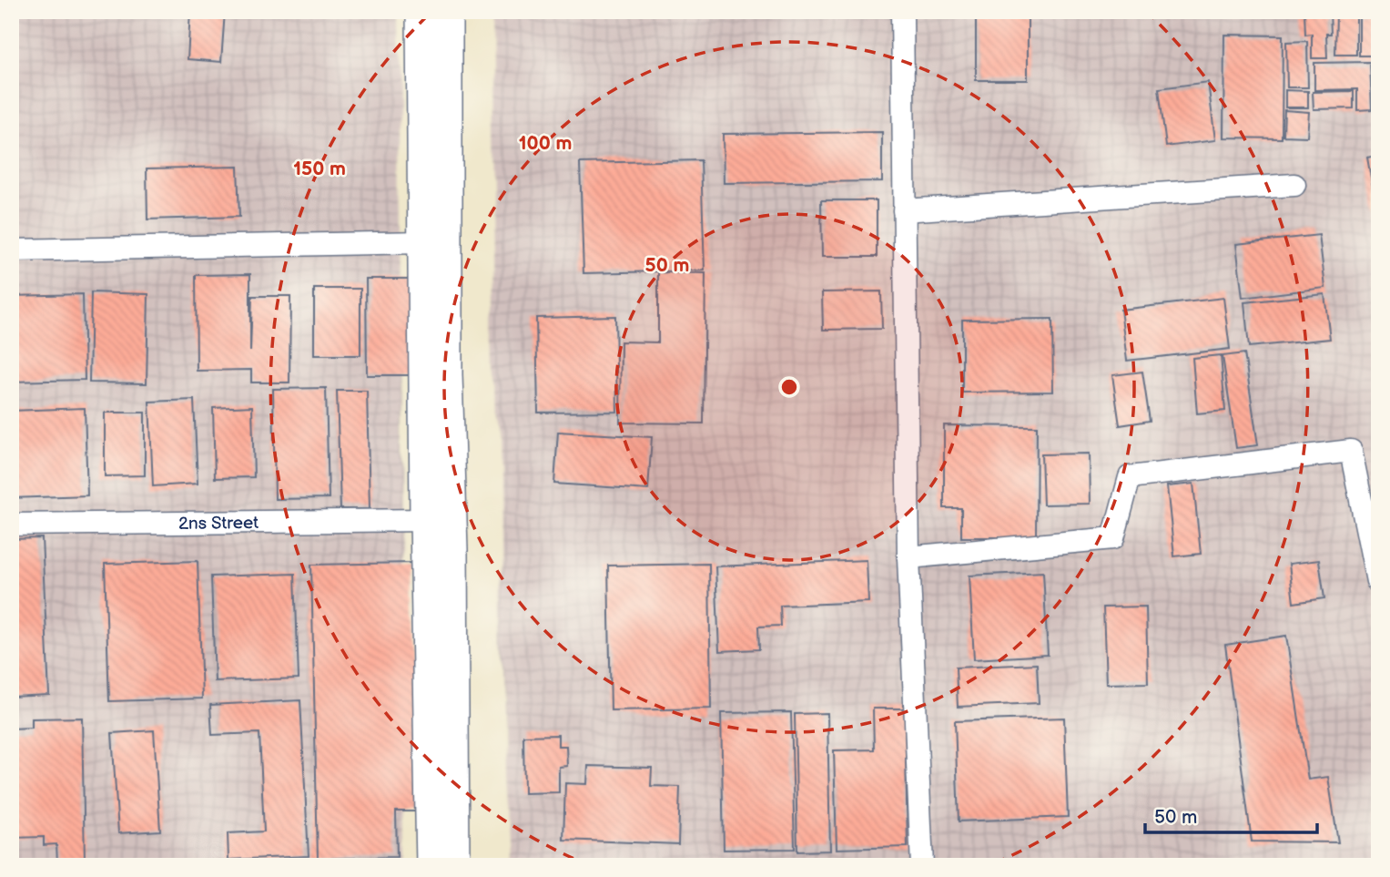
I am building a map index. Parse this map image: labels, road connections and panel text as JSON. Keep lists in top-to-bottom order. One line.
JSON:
{"streets":{"street":["2ns Street"]},"scale_bar":"50 m","rings":["100 m","150 m","50 m"]}
